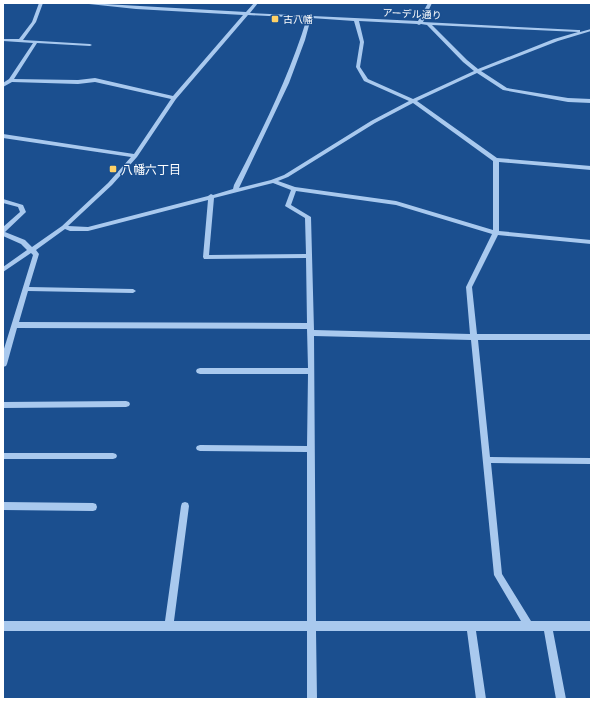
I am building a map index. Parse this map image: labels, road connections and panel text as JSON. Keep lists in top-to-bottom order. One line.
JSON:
{"streets":{"street":["アーデル通り"]},"places":{"transit":["古八幡","八幡六丁目"]}}
